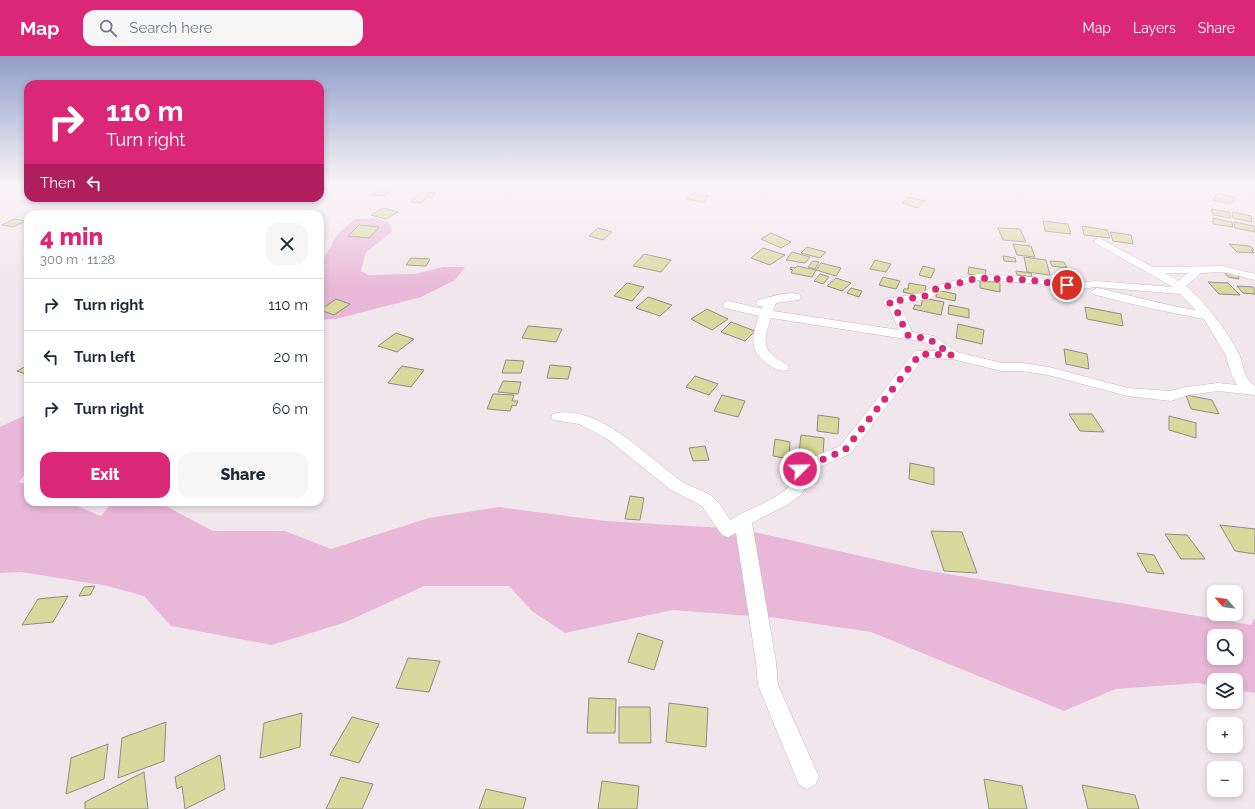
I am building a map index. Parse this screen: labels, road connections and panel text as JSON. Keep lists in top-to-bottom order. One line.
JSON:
{"north":"top left","page":{"header":"Map","search":"Search here","nav":["Map","Layers","Share"],"turn":["110 m","Turn right"],"then":"Then","heading":["4 min","300 m · 11:28"],"list":[{"name":"Turn right","value":"110 m"},{"name":"Turn left","value":"20 m"},{"name":"Turn right","value":"60 m"}],"buttons":["Exit","Share"],"map_buttons":["+","−"]}}
